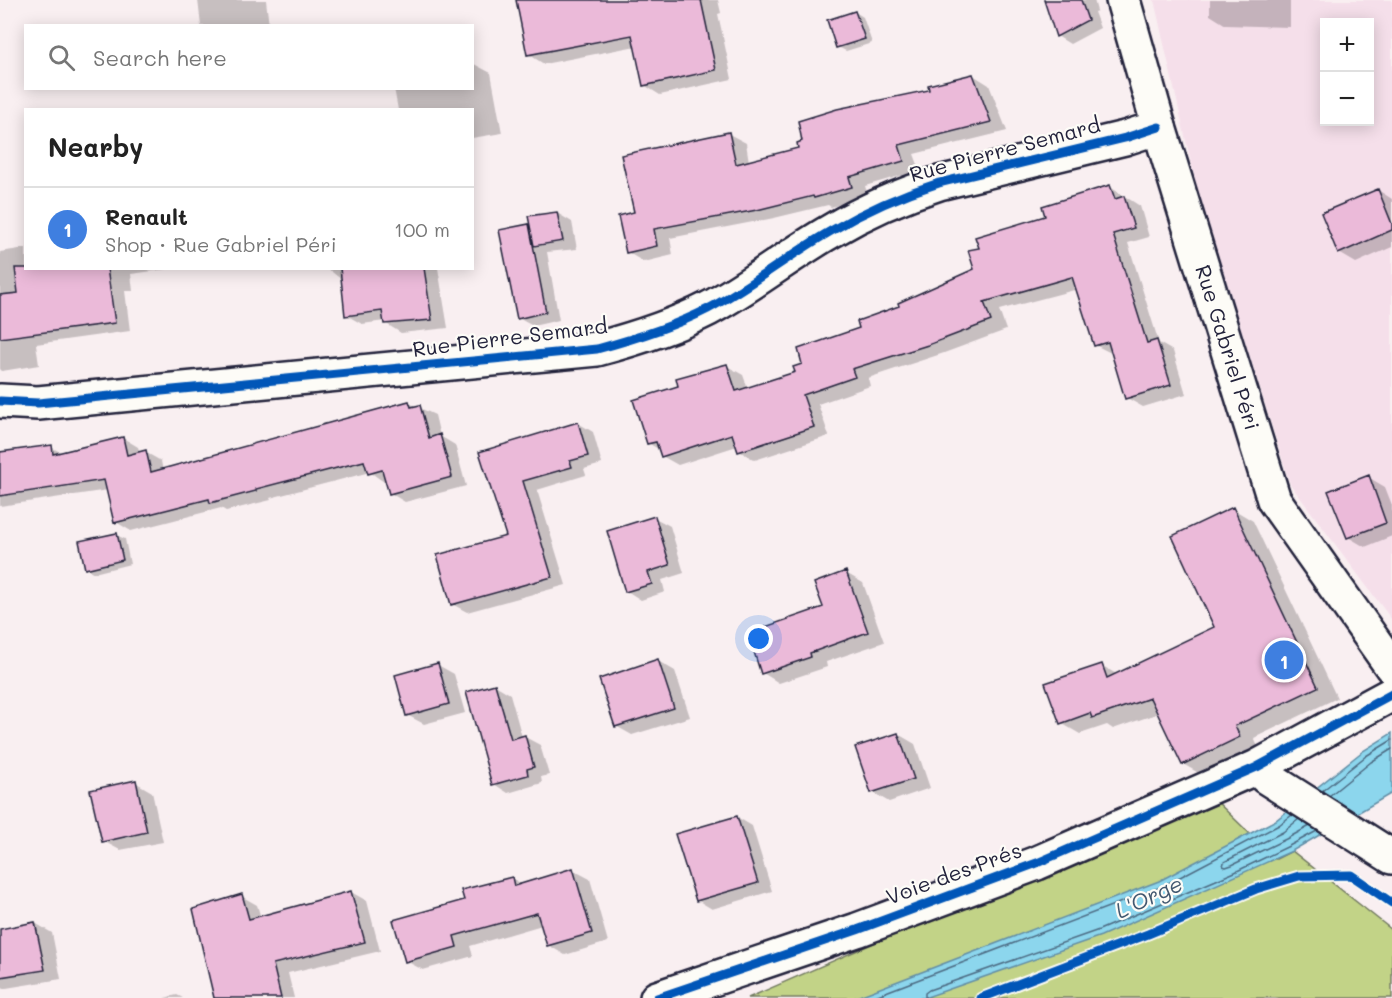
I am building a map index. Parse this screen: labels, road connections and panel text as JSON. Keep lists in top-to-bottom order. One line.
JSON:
{"streets":{"street":["Rue Pierre Semard","Rue Gabriel Péri","Voie des Prés"]},"crossings":[["Rue Pierre Semard","Rue Gabriel Péri"]],"water":["L'Orge"],"page":{"map_buttons":["+","−"],"search":"Search here","heading":"Nearby","list":[{"mark":"1","name":"Renault","note":"Shop · Rue Gabriel Péri","value":"100 m"}],"pins":"1"}}
